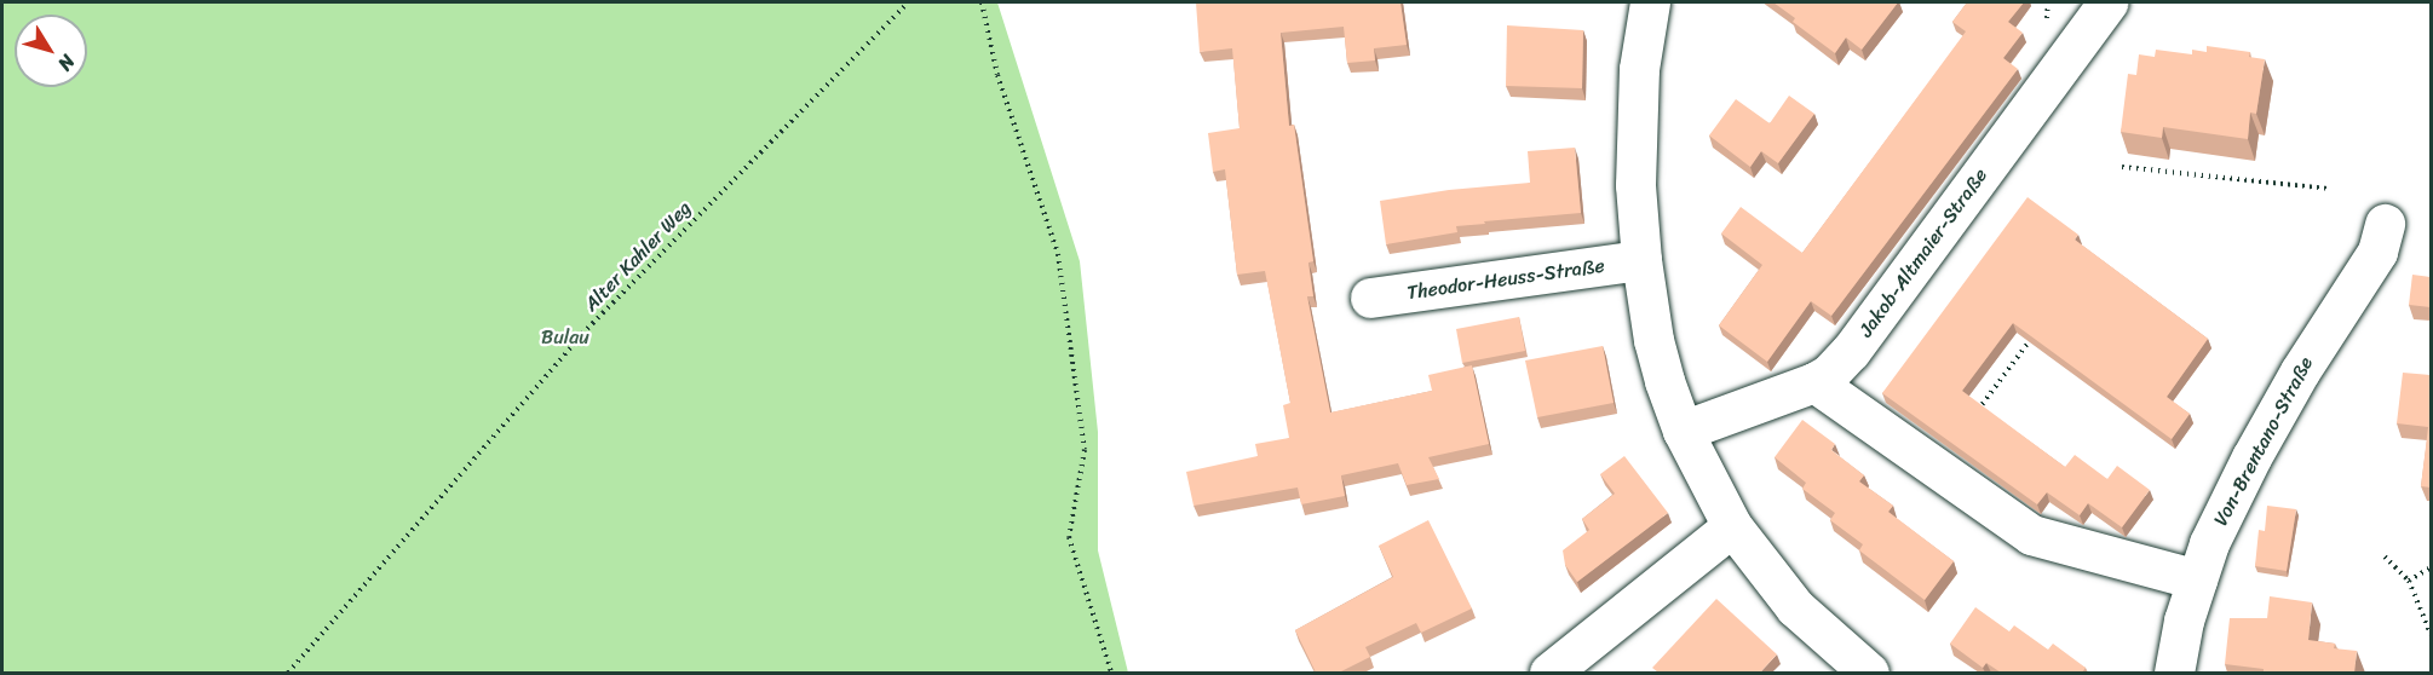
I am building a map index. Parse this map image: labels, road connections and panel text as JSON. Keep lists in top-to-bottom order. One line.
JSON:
{"streets":{"street":["Jakob-Altmaier-Straße","Theodor-Heuss-Straße","Von-Brentano-Straße"],"path":["Alter Kahler Weg"]},"parks":["Bulau"],"north":"bottom right"}
